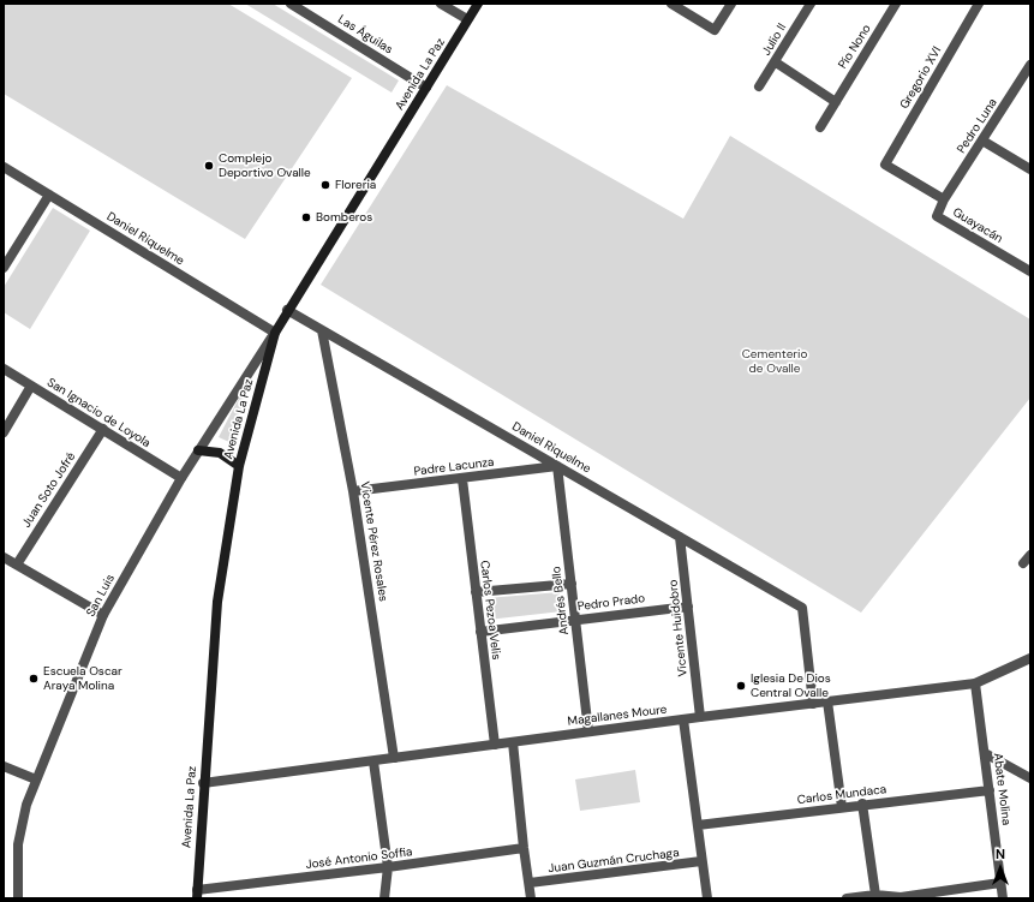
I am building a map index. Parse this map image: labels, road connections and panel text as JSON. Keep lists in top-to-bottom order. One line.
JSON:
{"streets":{"main road":["Avenida La Paz"],"street":["Las Águilas","Julio II","Pío Nono","Gregorio XVI","Pedro Luna","Guayacán","Daniel Riquelme","San Ignacio de Loyola","Padre Lacunza","Juan Soto Jofré","Vicente Pérez Rosales","San Luis","Andrés Bello","Pedro Prado","Carlos Pezoa Velis","Vicente Huidobro","Magallanes Moure","Abate Molina","Carlos Mundaca","José Antonio Soffia","Juan Guzmán Cruchaga"]},"crossings":[["Las Águilas","Avenida La Paz"],["Avenida La Paz","Daniel Riquelme"],["Avenida La Paz","San Luis"],["Avenida La Paz","Magallanes Moure"],["Avenida La Paz","José Antonio Soffia"],["Gregorio XVI","Guayacán"],["Pedro Luna","Guayacán"],["Daniel Riquelme","Padre Lacunza"],["Daniel Riquelme","Vicente Pérez Rosales"],["Daniel Riquelme","San Luis"],["Daniel Riquelme","Andrés Bello"],["Daniel Riquelme","Vicente Huidobro"],["Daniel Riquelme","Magallanes Moure"],["San Ignacio de Loyola","Juan Soto Jofré"],["San Ignacio de Loyola","San Luis"],["Padre Lacunza","Vicente Pérez Rosales"],["Padre Lacunza","Andrés Bello"],["Padre Lacunza","Carlos Pezoa Velis"],["Vicente Pérez Rosales","Magallanes Moure"],["Andrés Bello","Pedro Prado"],["Andrés Bello","Magallanes Moure"],["Pedro Prado","Carlos Pezoa Velis"],["Pedro Prado","Vicente Huidobro"],["Carlos Pezoa Velis","Magallanes Moure"],["Vicente Huidobro","Magallanes Moure"],["Magallanes Moure","Abate Molina"],["Abate Molina","Carlos Mundaca"]],"parks":["Cementerio de Ovalle"],"places":["Complejo Deportivo Ovalle","Floreria","Bomberos","Escuela Oscar Araya Molina","Iglesia De Dios Central Ovalle"],"north":"top"}
